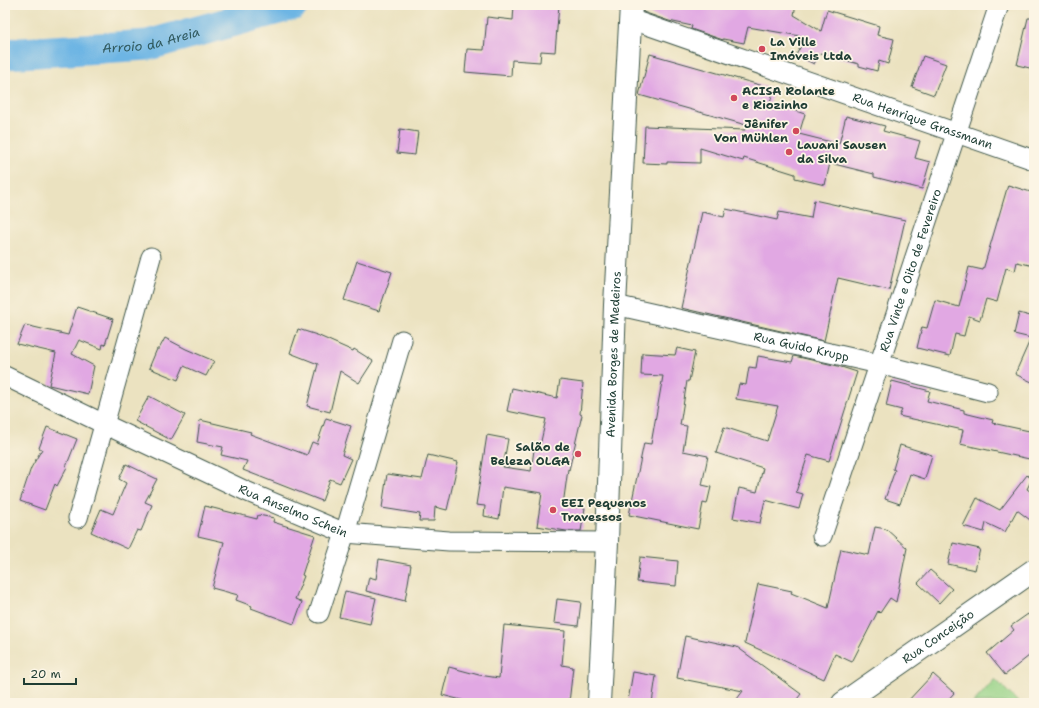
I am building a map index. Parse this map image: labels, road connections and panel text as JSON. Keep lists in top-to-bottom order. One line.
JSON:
{"streets":{"main road":["Avenida Borges de Medeiros","Rua Conceição"],"street":["Rua Henrique Grassmann","Rua Vinte e Oito de Fevereiro","Rua Guido Krupp","Rua Anselmo Schein"]},"crossings":[["Rua Henrique Grassmann","Rua Vinte e Oito de Fevereiro"],["Rua Henrique Grassmann","Avenida Borges de Medeiros"],["Rua Vinte e Oito de Fevereiro","Rua Guido Krupp"],["Rua Guido Krupp","Avenida Borges de Medeiros"],["Avenida Borges de Medeiros","Rua Anselmo Schein"]],"water":["Arroio da Areia"],"places":["La Ville Imóveis Ltda","ACISA Rolante e Riozinho","Jênifer Von Mühlen","Lauani Sausen da Silva","Salão de Beleza OLGA","EEI Pequenos Travessos"],"scale_bar":"20 m"}
